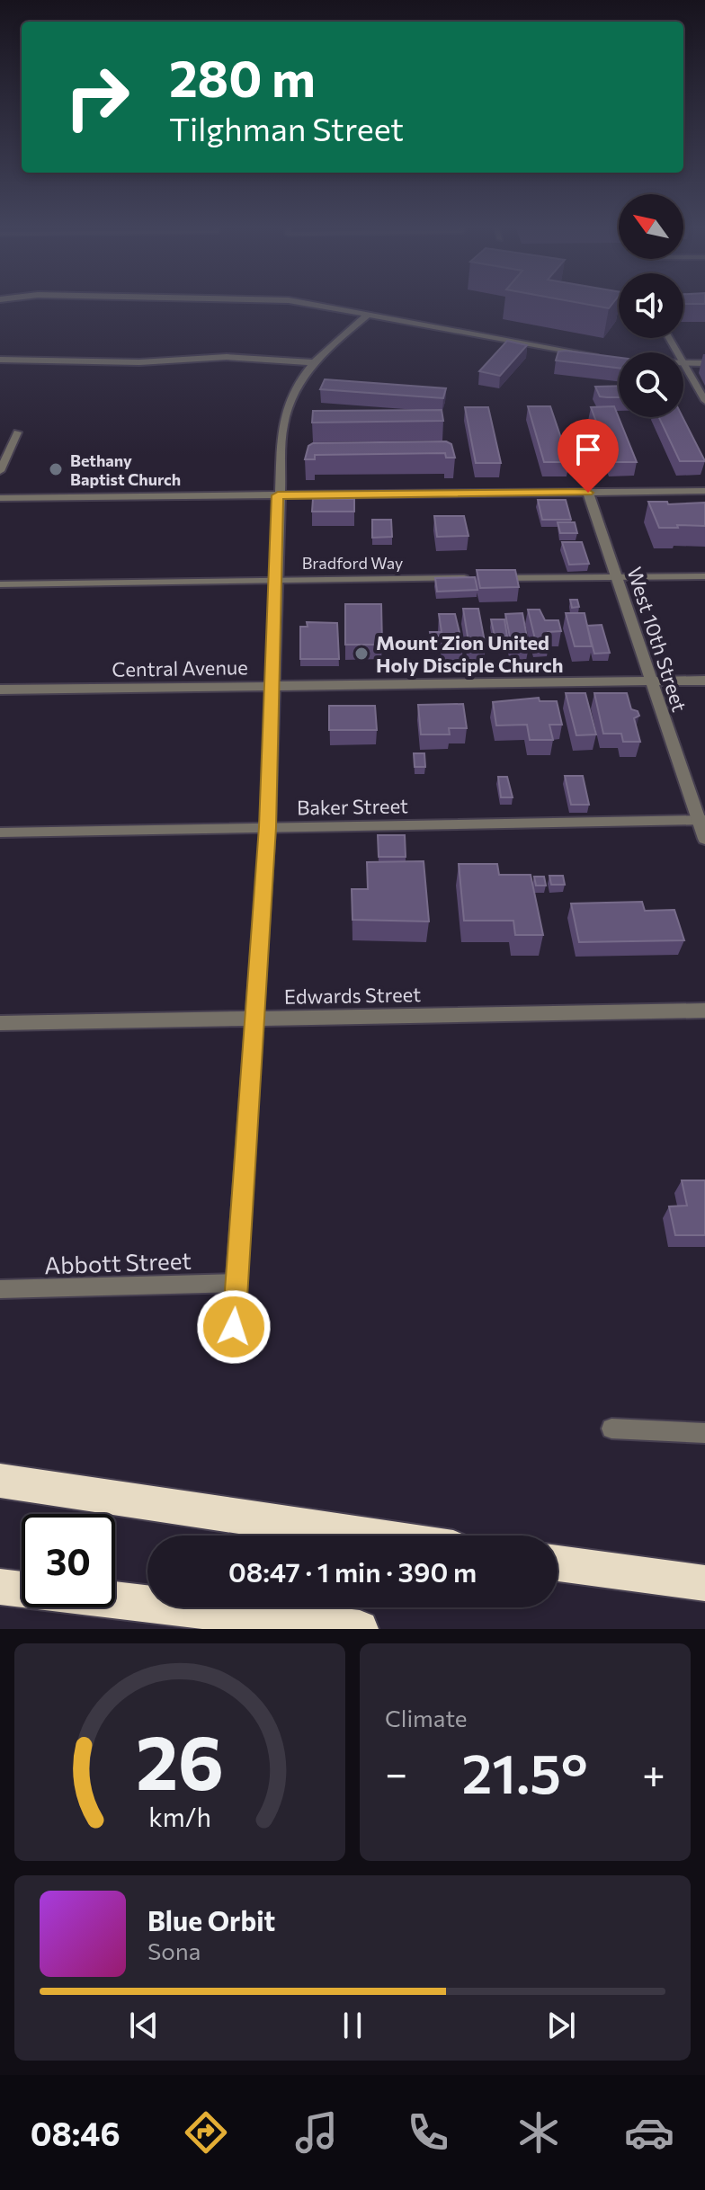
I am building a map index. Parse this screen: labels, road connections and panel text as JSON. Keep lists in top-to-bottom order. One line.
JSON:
{"streets":{"street":["West 10th Street","Central Avenue","Edwards Street"],"lane":["Bradford Way","Baker Street","Abbott Street"]},"crossings":[["West 10th Street","Central Avenue"],["West 10th Street","Baker Street"]],"places":["Bethany Baptist Church","Mount Zion United Holy Disciple Church"],"north":"top left","page":{"turn":["280 m","Tilghman Street"],"limit":"30","trip":"08:47 · 1 min · 390 m","tile":"Climate","heat":["−","21.5°","+"],"song":["Blue Orbit","Sona"],"tabs":"08:46","gauge":["26","km/h"]}}
